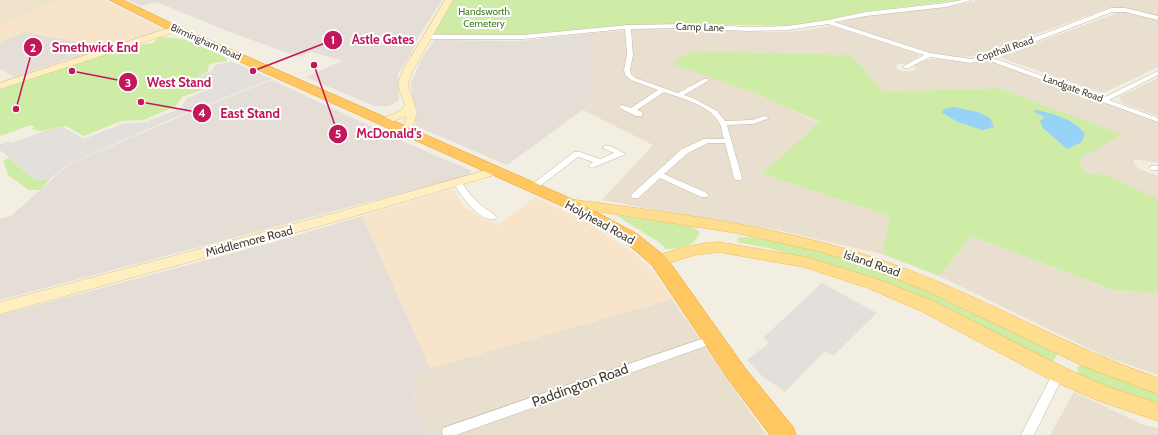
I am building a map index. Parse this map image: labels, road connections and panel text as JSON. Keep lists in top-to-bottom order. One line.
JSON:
{"streets":{"highway":["Birmingham Road","Holyhead Road"],"main road":["Island Road"],"street":["Camp Lane","Copthall Road","Landgate Road","Middlemore Road","Paddington Road"]},"crossings":[["Camp Lane","Copthall Road"],["Birmingham Road","Holyhead Road"],["Copthall Road","Landgate Road"],["Holyhead Road","Middlemore Road"],["Holyhead Road","Island Road"],["Holyhead Road","Paddington Road"]],"parks":["Handsworth Cemetery"],"places":["McDonald's","West Stand","Astle Gates","East Stand","Smethwick End"]}
